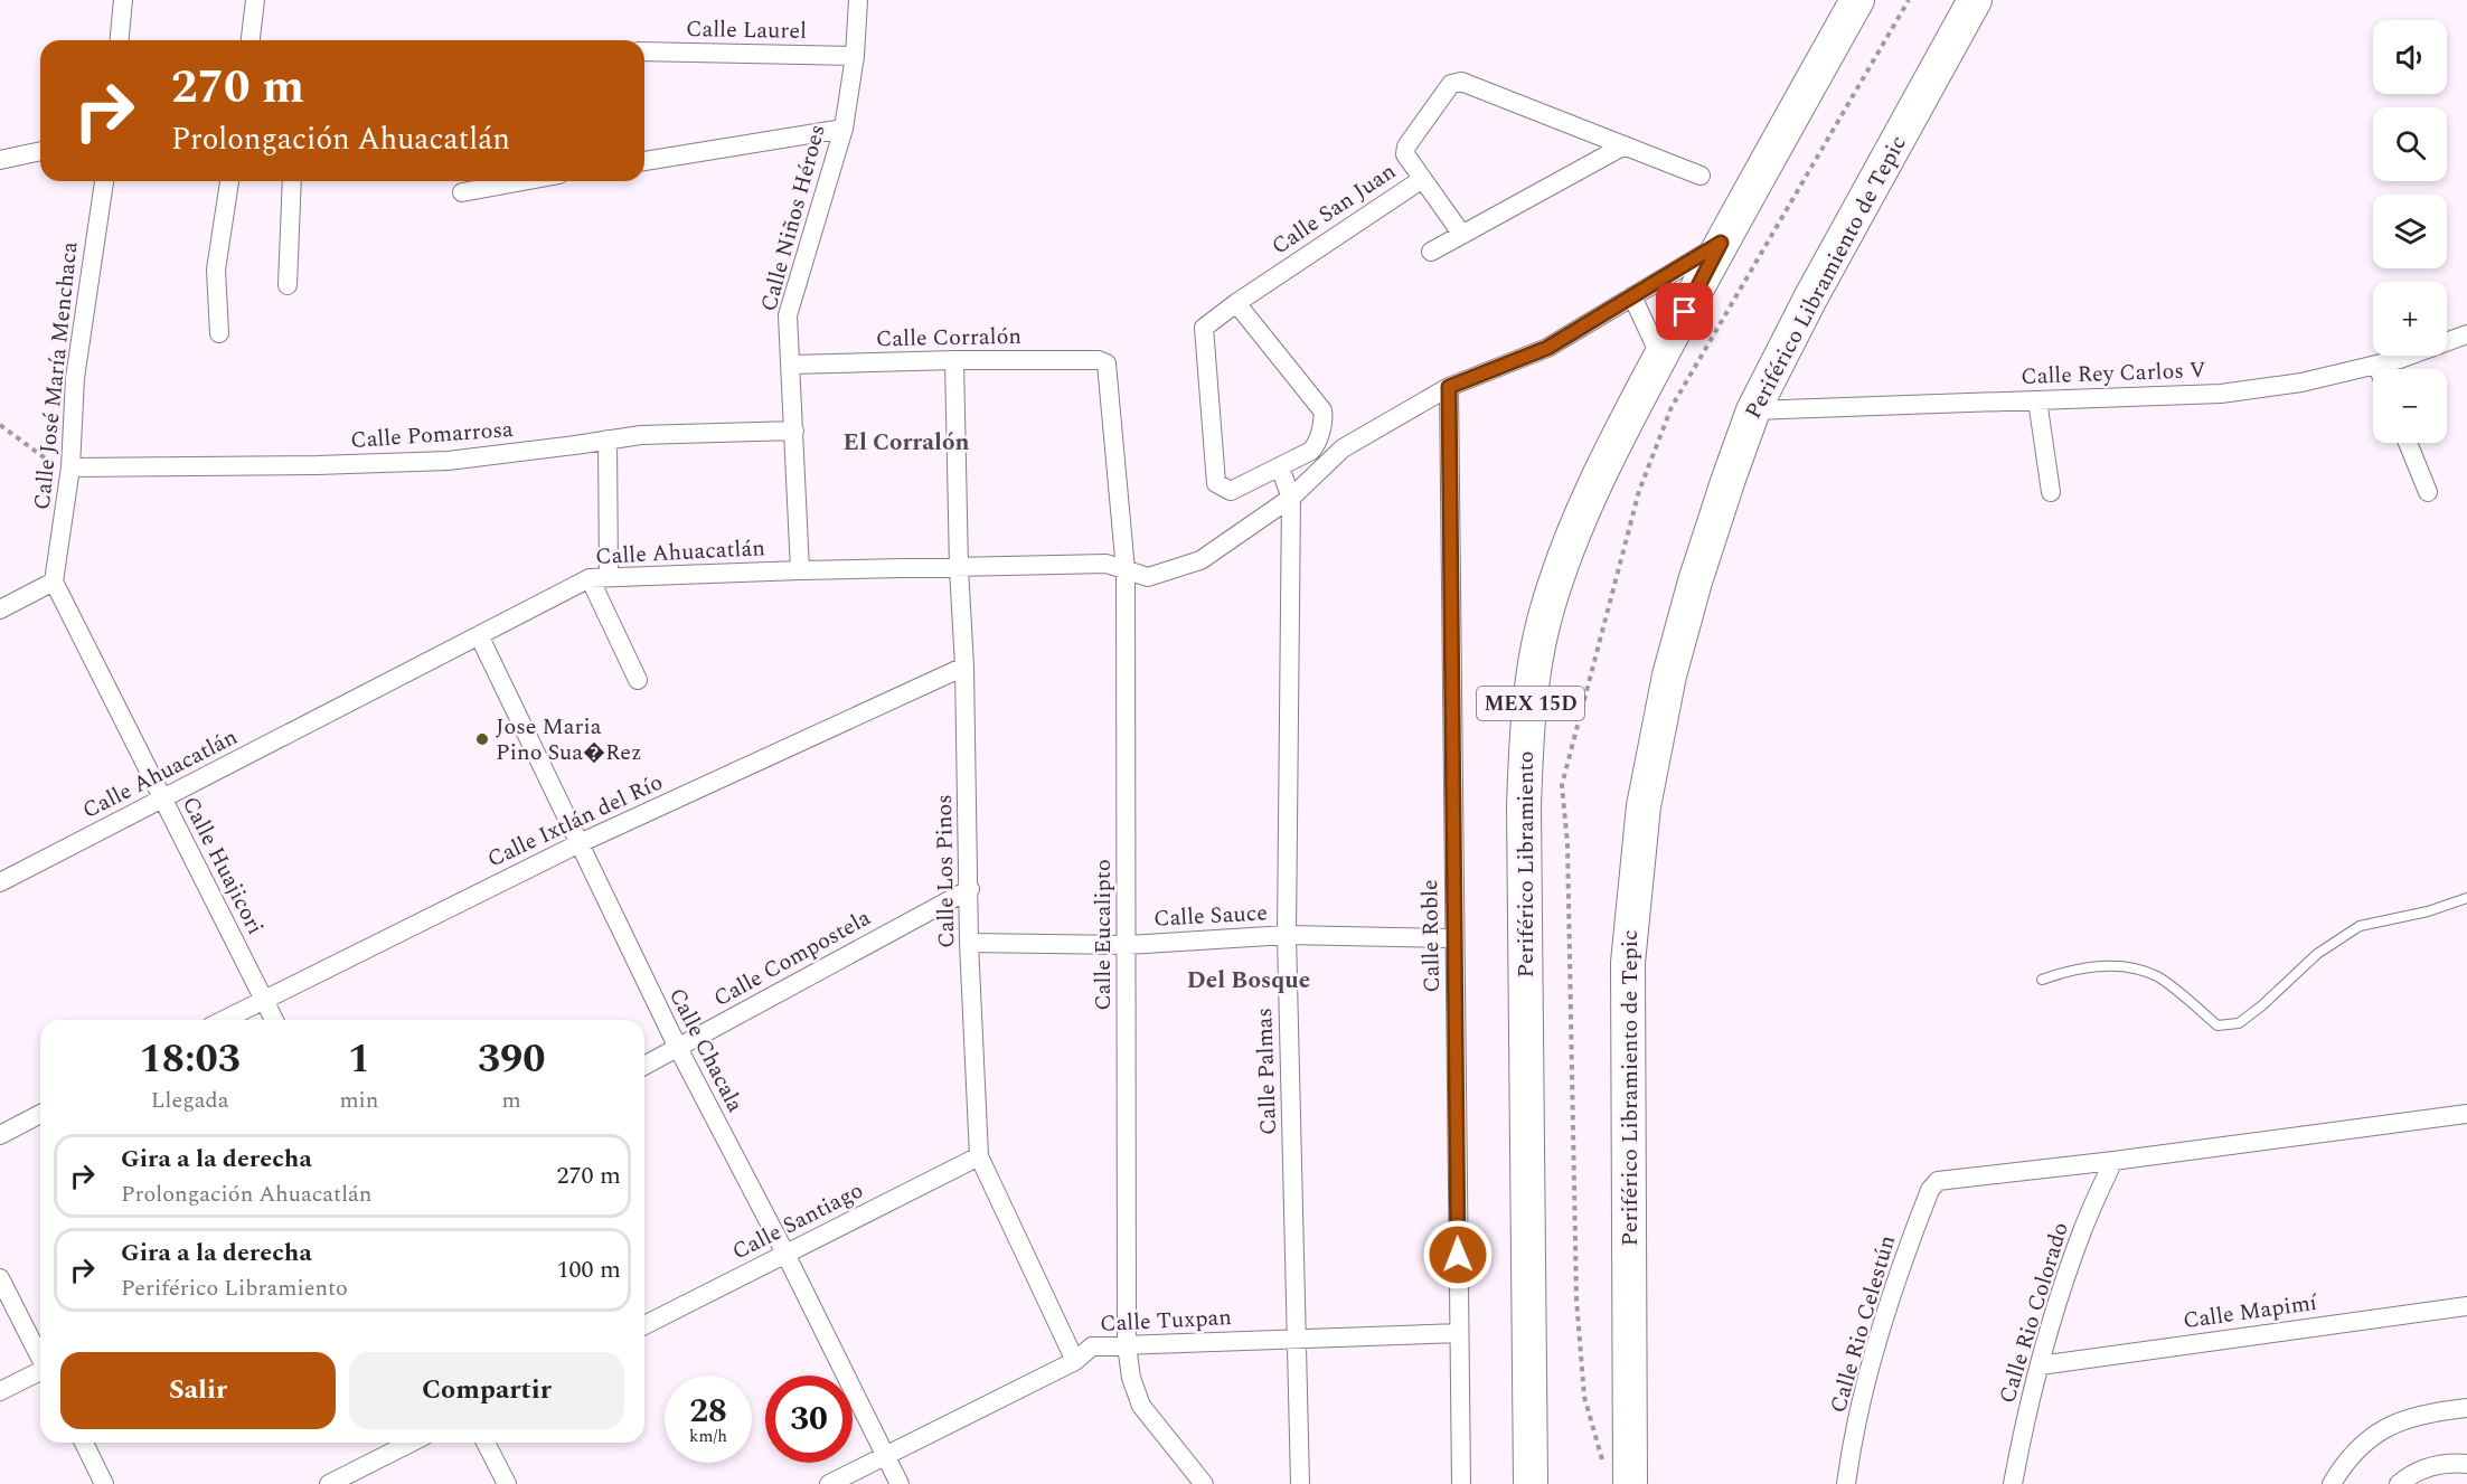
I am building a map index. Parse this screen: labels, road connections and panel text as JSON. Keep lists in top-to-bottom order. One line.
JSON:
{"streets":{"highway":["Periférico Libramiento de Tepic","MEX 15D","Periférico Libramiento"],"street":["Calle Laurel","Calle San Juan","Calle Niños Héroes","Calle Corralón","Calle Rey Carlos V","Calle José María Menchaca","Calle Pomarrosa","Calle Ahuacatlán","Calle Ixtlán del Río","Calle Huajicori","Calle Los Pinos","Calle Sauce","Calle Eucalipto","Calle Roble","Calle Compostela","Calle Chacala","Calle Palmas","Calle Santiago","Calle Mapimí","Calle Rio Colorado","Calle Tuxpan","Calle Rio Celestún"]},"crossings":[["Calle Laurel","Calle Niños Héroes"],["Calle Niños Héroes","Calle Corralón"],["Calle Niños Héroes","Calle Pomarrosa"],["Calle Niños Héroes","Calle Ahuacatlán"],["Periférico Libramiento de Tepic","Calle Rey Carlos V"],["Calle Corralón","Calle Los Pinos"],["Calle Corralón","Calle Eucalipto"],["Calle José María Menchaca","Calle Pomarrosa"],["Calle José María Menchaca","Calle Huajicori"],["Calle Ahuacatlán","Periférico Libramiento"],["Calle Ahuacatlán","Calle Huajicori"],["Calle Ahuacatlán","Calle Los Pinos"],["Calle Ahuacatlán","Calle Eucalipto"],["Calle Ahuacatlán","Calle Roble"],["Calle Ahuacatlán","Calle Chacala"],["Calle Ahuacatlán","Calle Palmas"],["Calle Ixtlán del Río","Calle Huajicori"],["Calle Ixtlán del Río","Calle Los Pinos"],["Calle Ixtlán del Río","Calle Chacala"],["Calle Los Pinos","Calle Sauce"],["Calle Los Pinos","Calle Compostela"],["Calle Los Pinos","Calle Santiago"],["Calle Los Pinos","Calle Tuxpan"],["Calle Sauce","Calle Eucalipto"],["Calle Sauce","Calle Roble"],["Calle Sauce","Calle Palmas"],["Calle Eucalipto","Calle Tuxpan"],["Calle Roble","Calle Tuxpan"],["Calle Compostela","Calle Chacala"],["Calle Chacala","Calle Santiago"],["Calle Chacala","Calle Tuxpan"],["Calle Palmas","Calle Tuxpan"],["Calle Mapimí","Calle Rio Colorado"],["Calle Rio Colorado","Calle Rio Celestún"]],"districts":["El Corralón","Del Bosque"],"places":["Jose Maria Pino Sua�Rez"],"page":{"map_buttons":["+","−"],"turn":["270 m","Prolongación Ahuacatlán"],"eta":["18:03","Llegada","1","min","390","m"],"list":[{"name":"Gira a la derecha","note":"Prolongación Ahuacatlán","value":"270 m"},{"name":"Gira a la derecha","note":"Periférico Libramiento","value":"100 m"}],"buttons":["Salir","Compartir"],"speed":"28 km/h","limit":"30"}}
